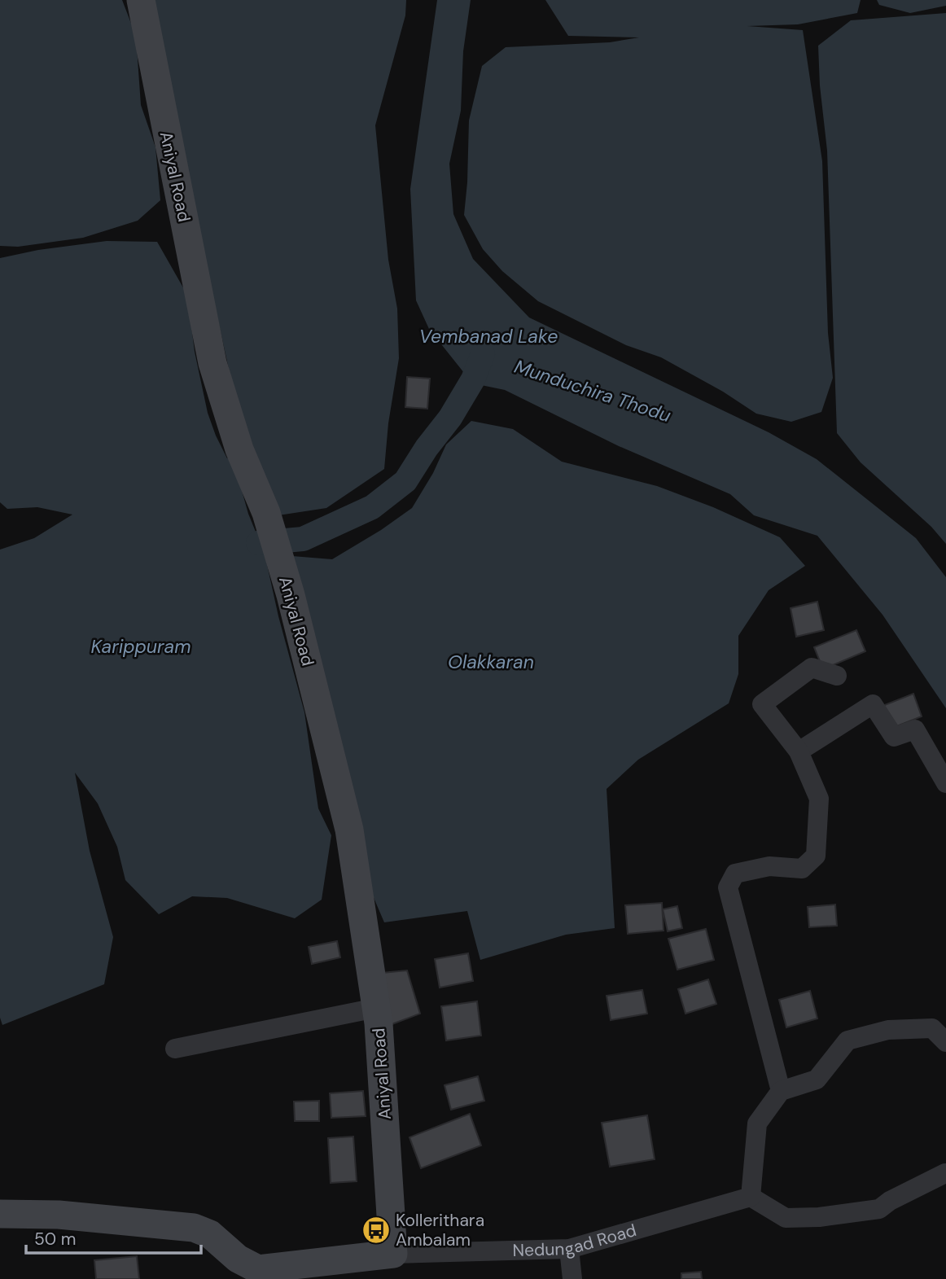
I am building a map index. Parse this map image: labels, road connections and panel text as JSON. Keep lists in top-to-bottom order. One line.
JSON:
{"streets":{"main road":["Aniyal Road","Nedungad Road"]},"crossings":[["Aniyal Road","Nedungad Road"]],"water":["Vembanad Lake","Munduchira Thodu","Karippuram","Olakkaran"],"places":{"bus stop":["Kollerithara Ambalam"]},"scale_bar":"50 m"}
